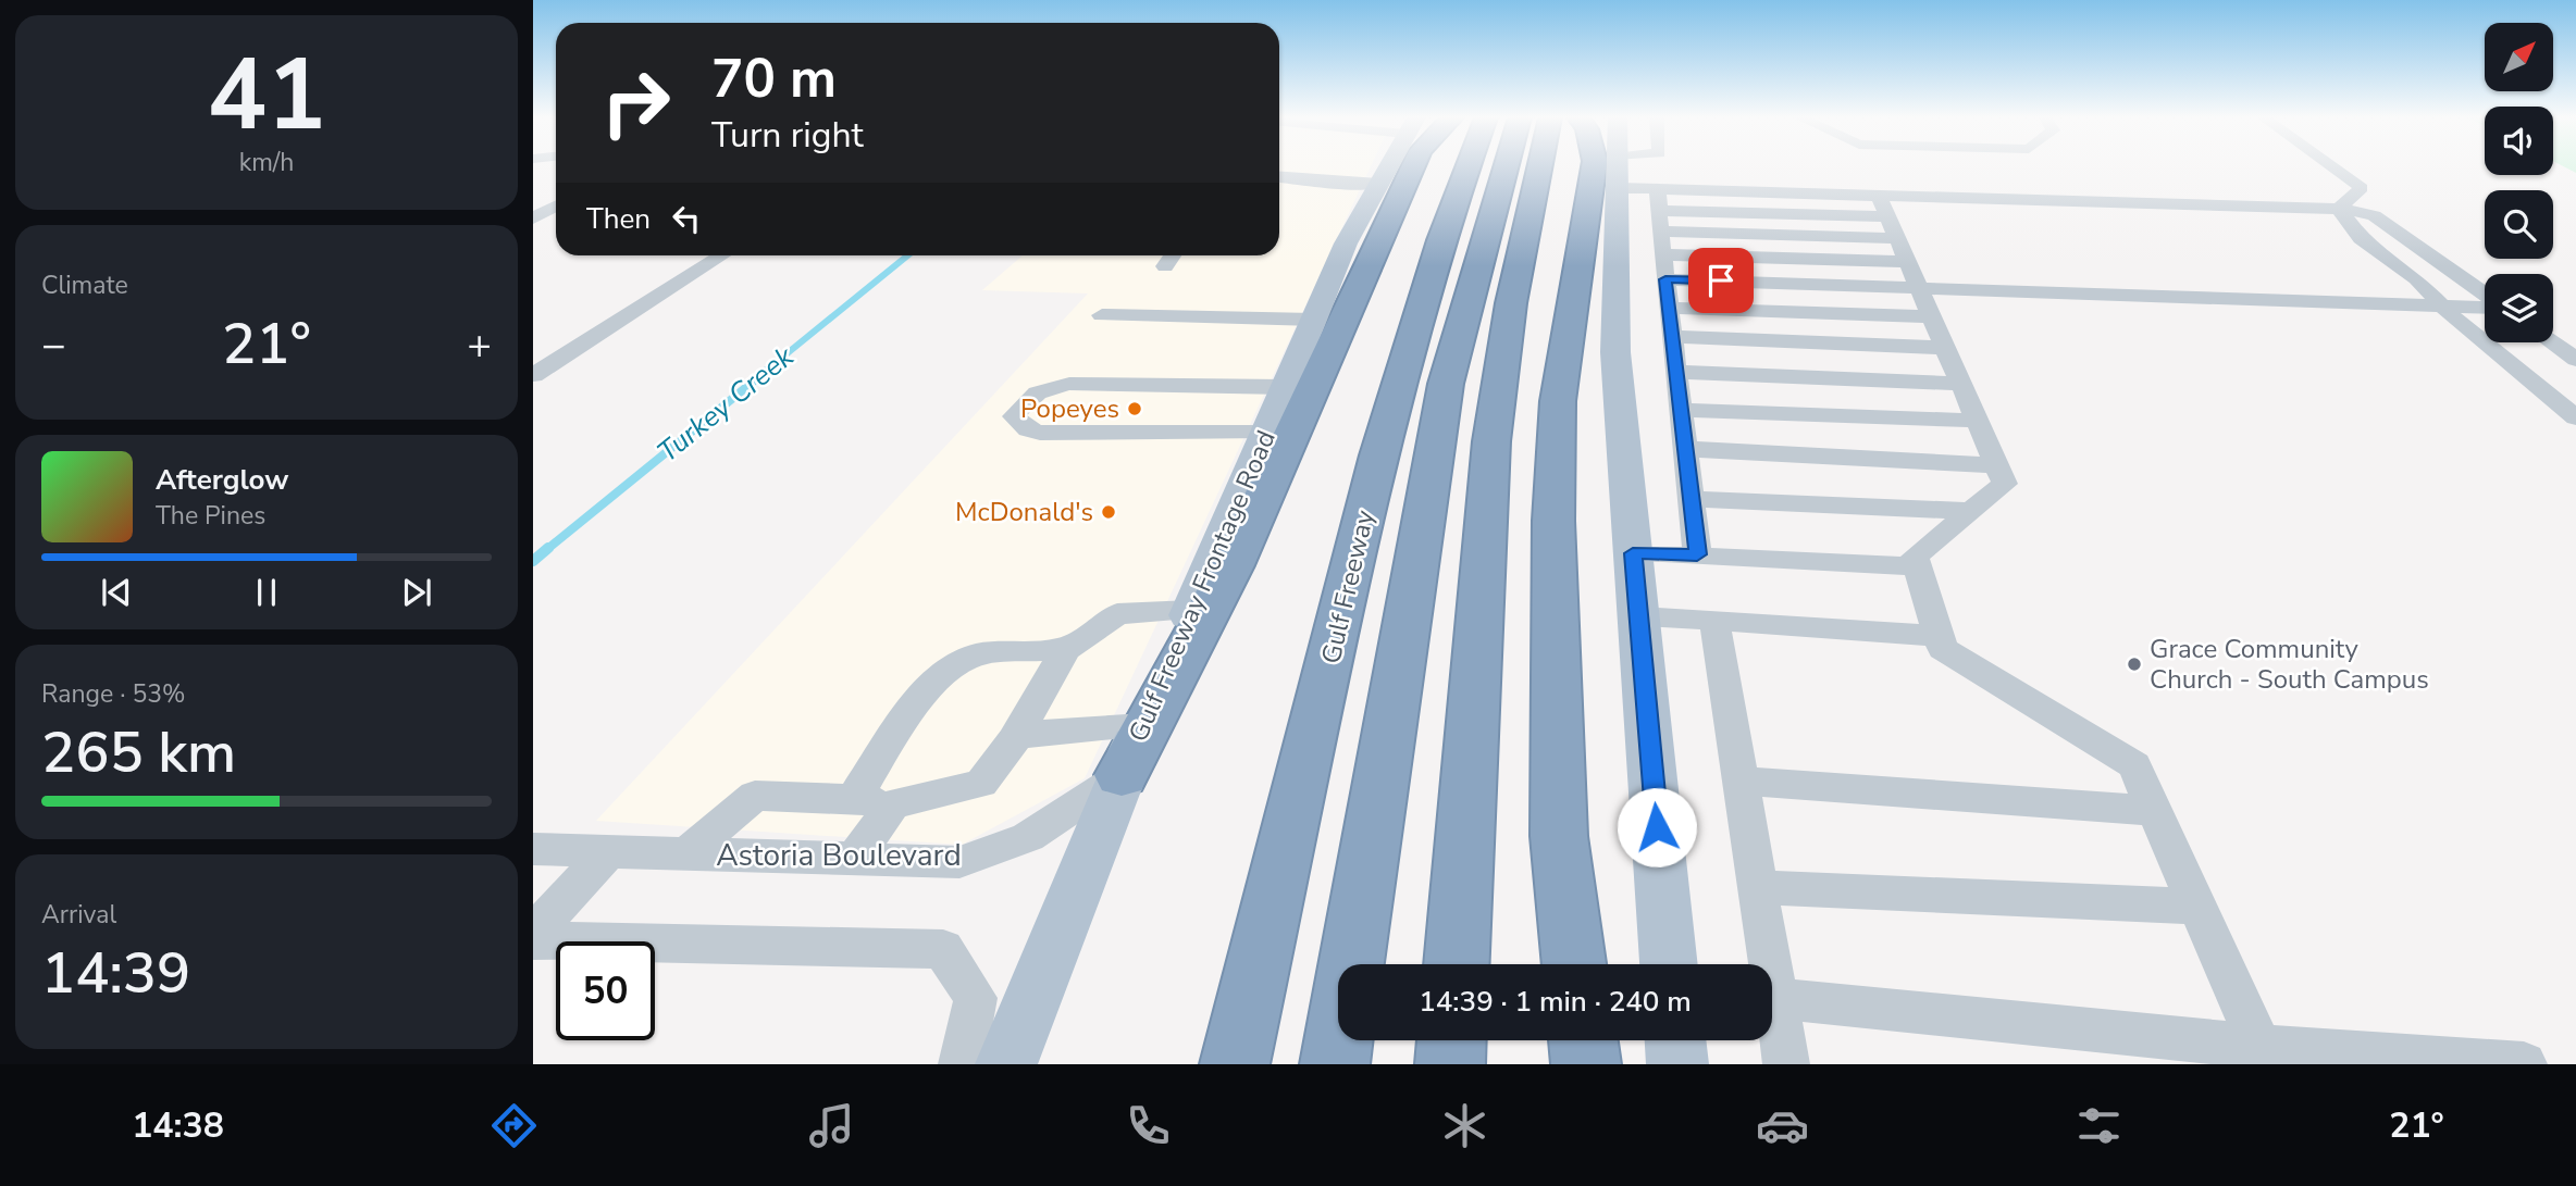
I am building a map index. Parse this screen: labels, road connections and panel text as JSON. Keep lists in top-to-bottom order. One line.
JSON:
{"streets":{"highway":["Gulf Freeway"],"main road":["Gulf Freeway Frontage Road"],"street":["Astoria Boulevard"]},"crossings":[["Gulf Freeway Frontage Road","Astoria Boulevard"]],"water":["Turkey Creek"],"places":["Popeyes","McDonald's","Grace Community Church - South Campus"],"north":"top right","page":{"tile":[["41","km/h"],"Climate",["Range · 53%","265 km"],["Arrival","14:39"]],"turn":["70 m","Turn right"],"then":"Then","heat":["−","21°","+"],"song":["Afterglow","The Pines"],"limit":"50","trip":"14:39 · 1 min · 240 m","tabs":["14:38","21°"]}}
